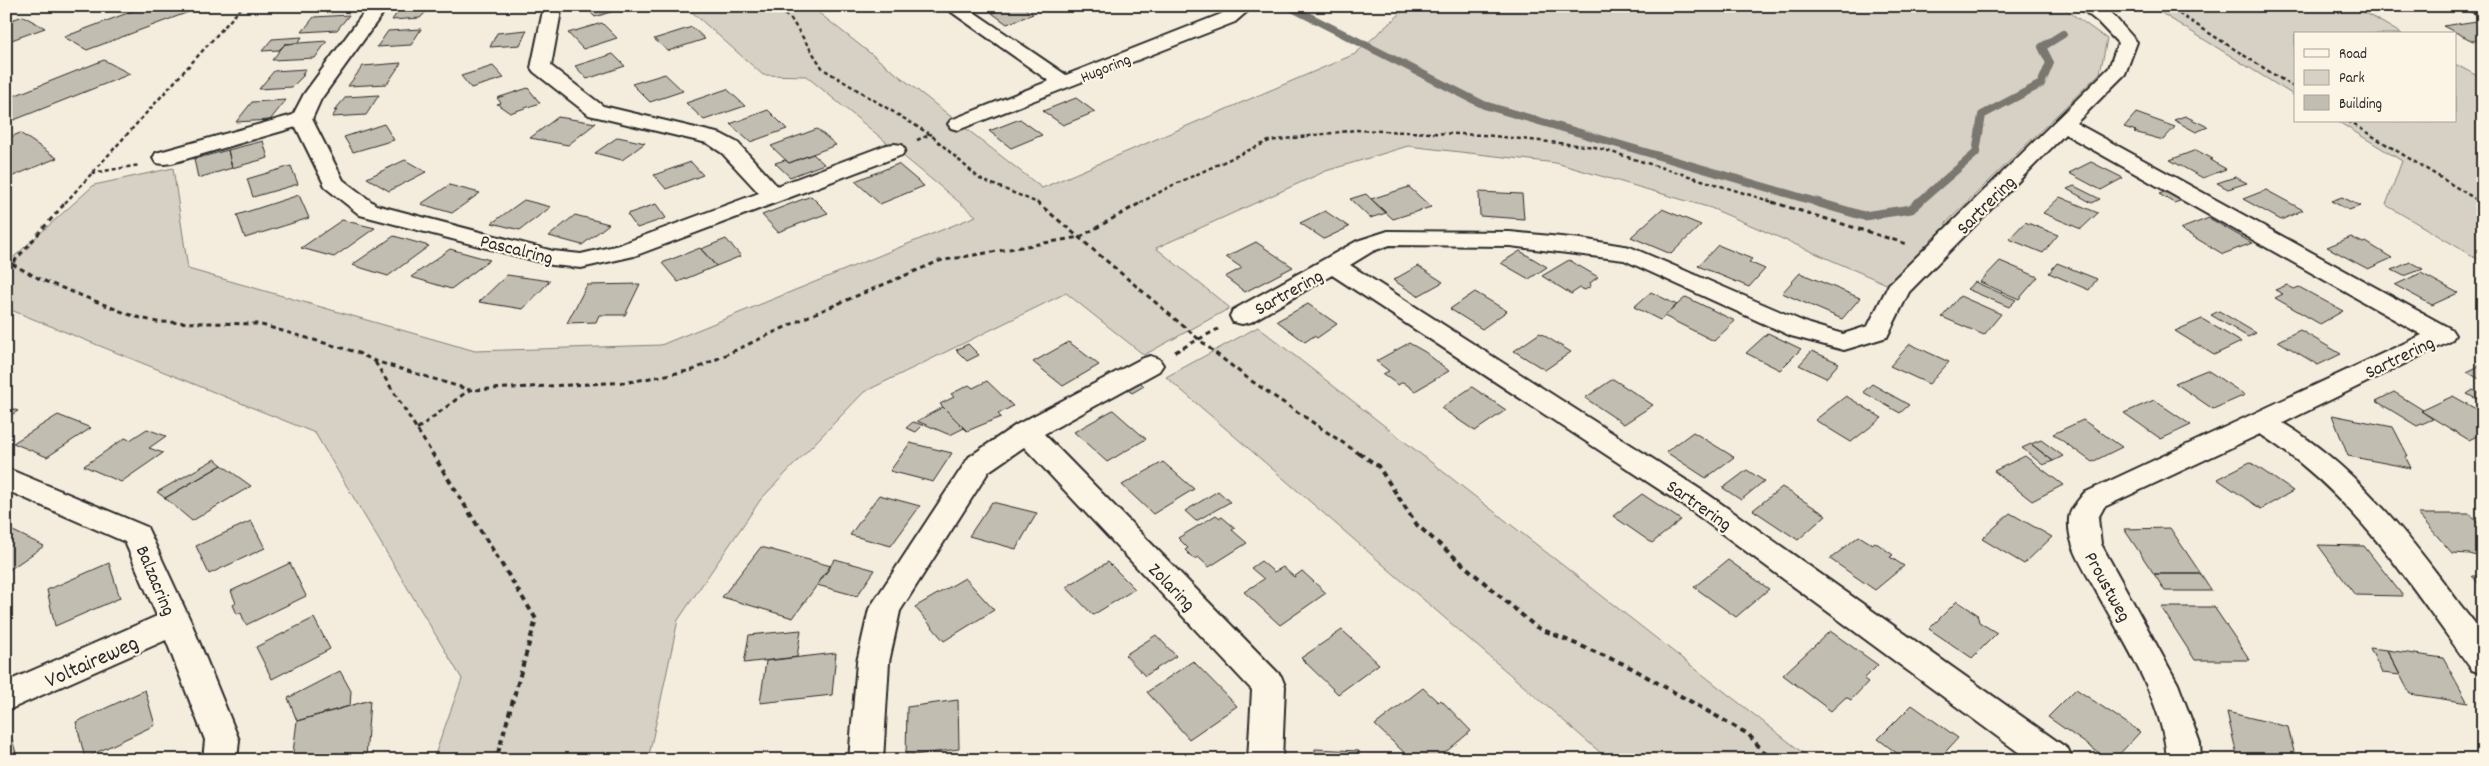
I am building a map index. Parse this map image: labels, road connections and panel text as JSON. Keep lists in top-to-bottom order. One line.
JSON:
{"streets":{"street":["Hugoring","Sartrering","Pascalring","Balzacring","Zolaring","Proustweg","Voltaireweg"]},"crossings":[["Sartrering","Proustweg"],["Balzacring","Voltaireweg"]],"legend":["Road","Park","Building"]}
